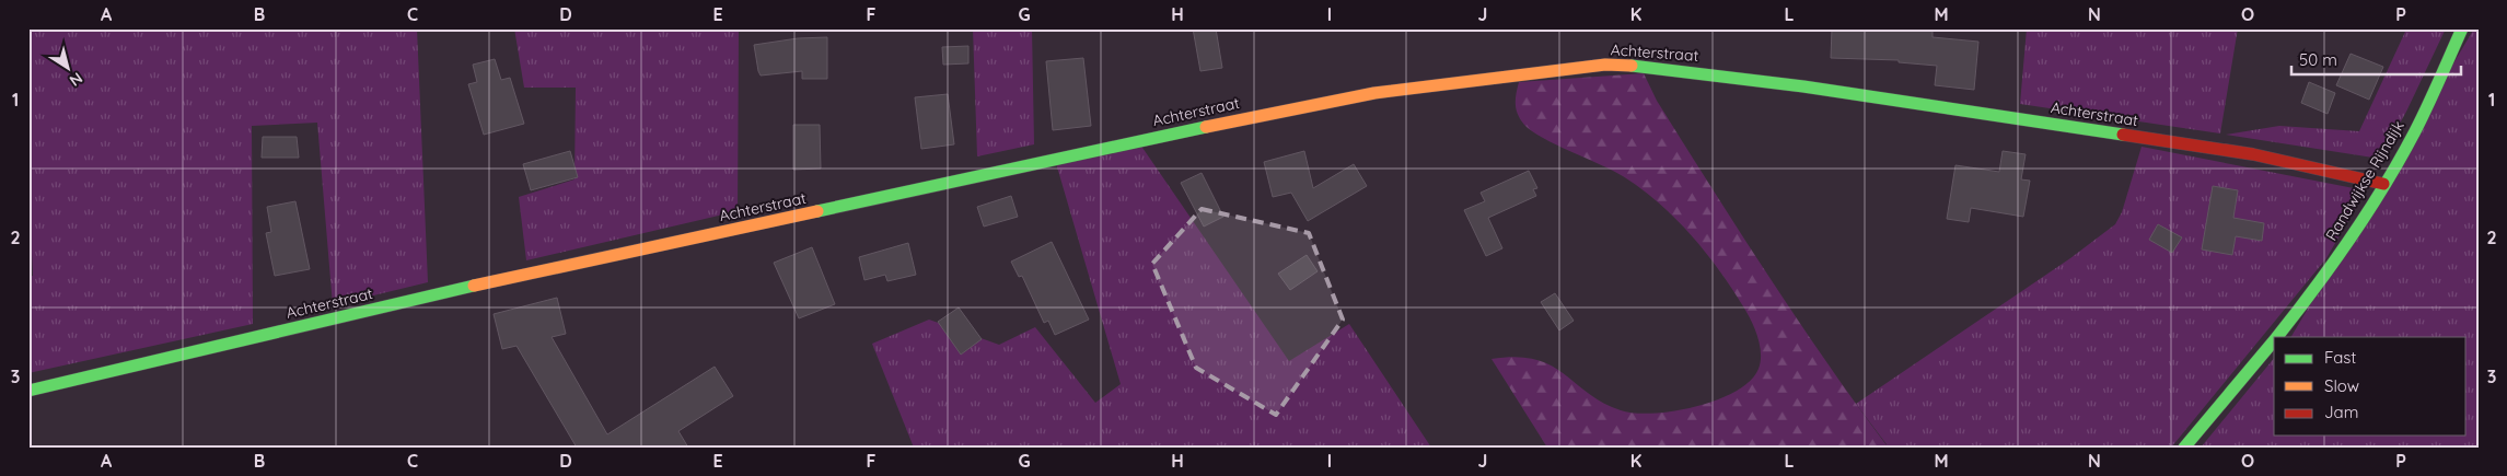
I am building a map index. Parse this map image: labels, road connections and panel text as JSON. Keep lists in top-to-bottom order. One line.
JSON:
{"streets":{"street":["Achterstraat","Randwijkse Rijndijk"]},"crossings":[["Achterstraat","Randwijkse Rijndijk"]],"legend":["Fast","Slow","Jam"],"scale_bar":"50 m","north":"bottom right","grid":{"columns":["A","B","C","D","E","F","G","H","I","J","K","L","M","N","O","P"],"rows":["1","2","3"]}}
